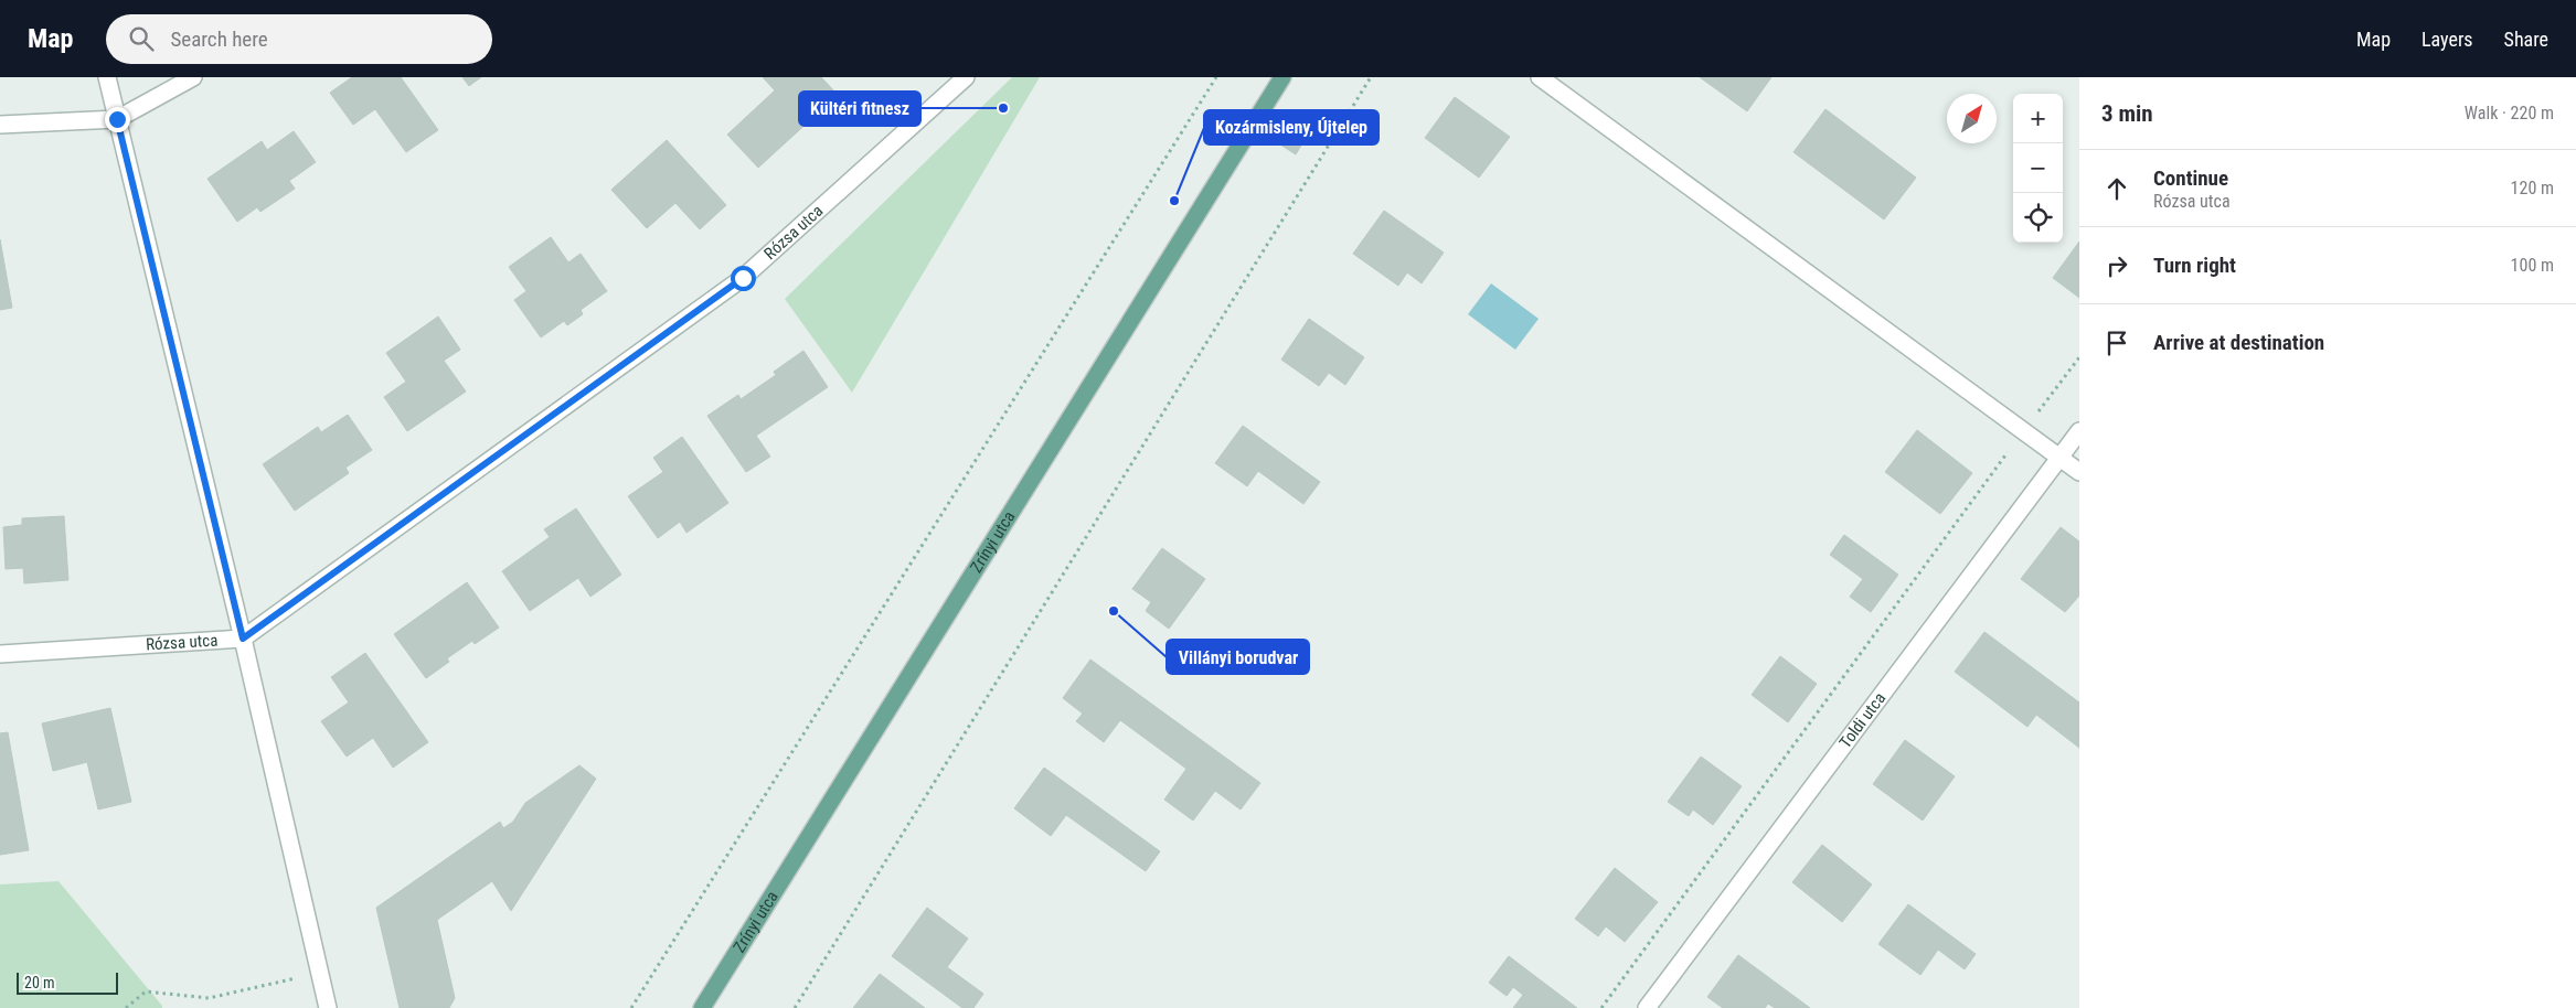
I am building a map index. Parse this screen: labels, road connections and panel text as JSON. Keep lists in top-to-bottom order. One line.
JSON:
{"streets":{"main road":["Zrínyi utca"],"street":["Rózsa utca","Toldi utca"]},"places":["Kültéri fitnesz","Kozármisleny, Újtelep","Villányi borudvar"],"scale_bar":"20 m","north":"top right","page":{"header":"Map","search":"Search here","nav":["Map","Layers","Share"],"heading":["3 min","Walk · 220 m"],"map_buttons":["+","−"],"list":[["Continue","Rózsa utca","120 m"],["Turn right","100 m"],"Arrive at destination"],"scale":"20 m"}}
